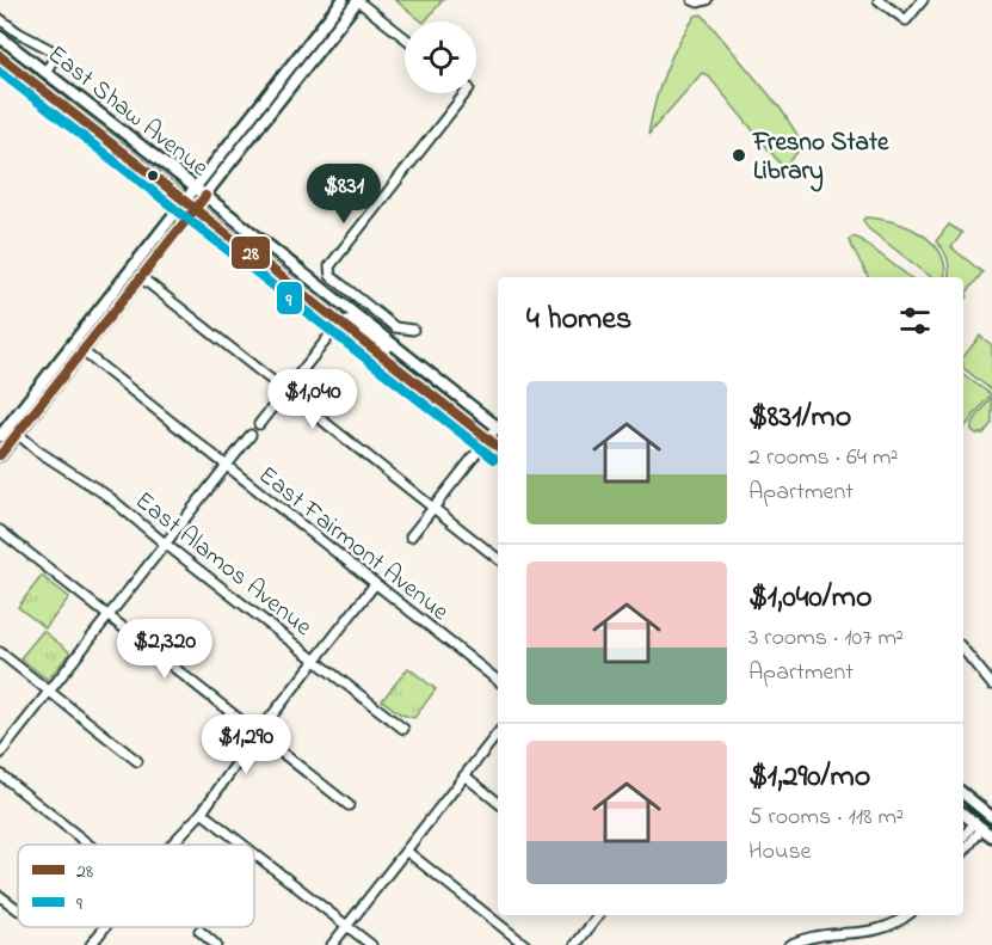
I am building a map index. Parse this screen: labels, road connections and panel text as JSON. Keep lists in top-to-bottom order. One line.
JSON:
{"streets":{"main road":["East Shaw Avenue"],"street":["East Fairmont Avenue","East Alamos Avenue"]},"places":["Fresno State Library"],"lines":["transit line 28","transit line 9"],"legend":["28","9"],"page":{"price":["$831","$1,040","$2,320","$1,290"],"heading":"4 homes","list":[{"name":"$831/mo","note":"2 rooms · 64 m² · Apartment"},{"name":"$1,040/mo","note":"3 rooms · 107 m² · Apartment"},{"name":"$1,290/mo","note":"5 rooms · 118 m² · House"}]}}
